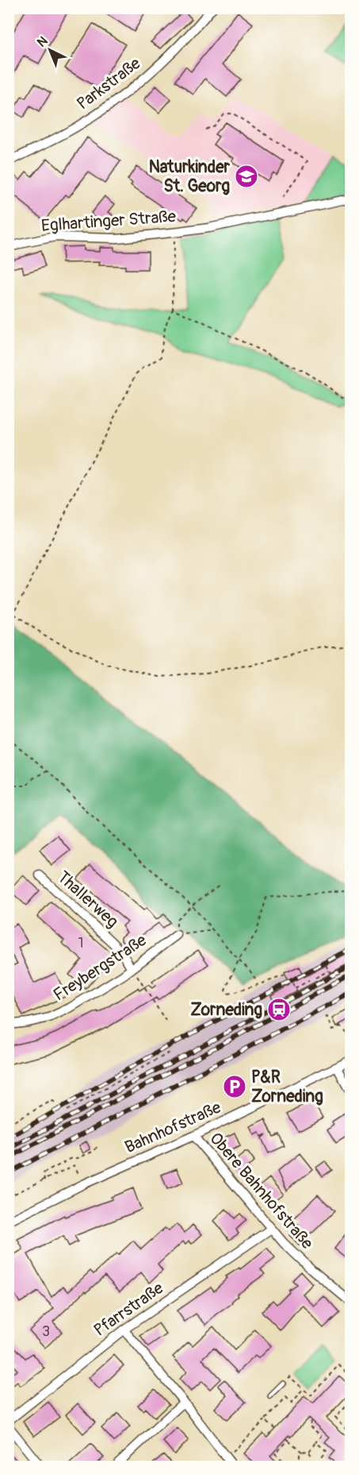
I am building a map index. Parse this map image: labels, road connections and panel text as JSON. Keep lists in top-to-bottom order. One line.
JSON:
{"streets":{"street":["Parkstraße","Eglhartinger Straße","Thallerweg","Freybergstraße","Bahnhofstraße","Obere Bahnhofstraße","Pfarrstraße"]},"crossings":[["Thallerweg","Freybergstraße"],["Bahnhofstraße","Obere Bahnhofstraße"],["Obere Bahnhofstraße","Pfarrstraße"]],"places":{"school or university":["Naturkinder St. Georg"],"station":["Zorneding"],"parking":["P&R Zorneding"]},"house_numbers":["1","3"],"north":"top left"}
